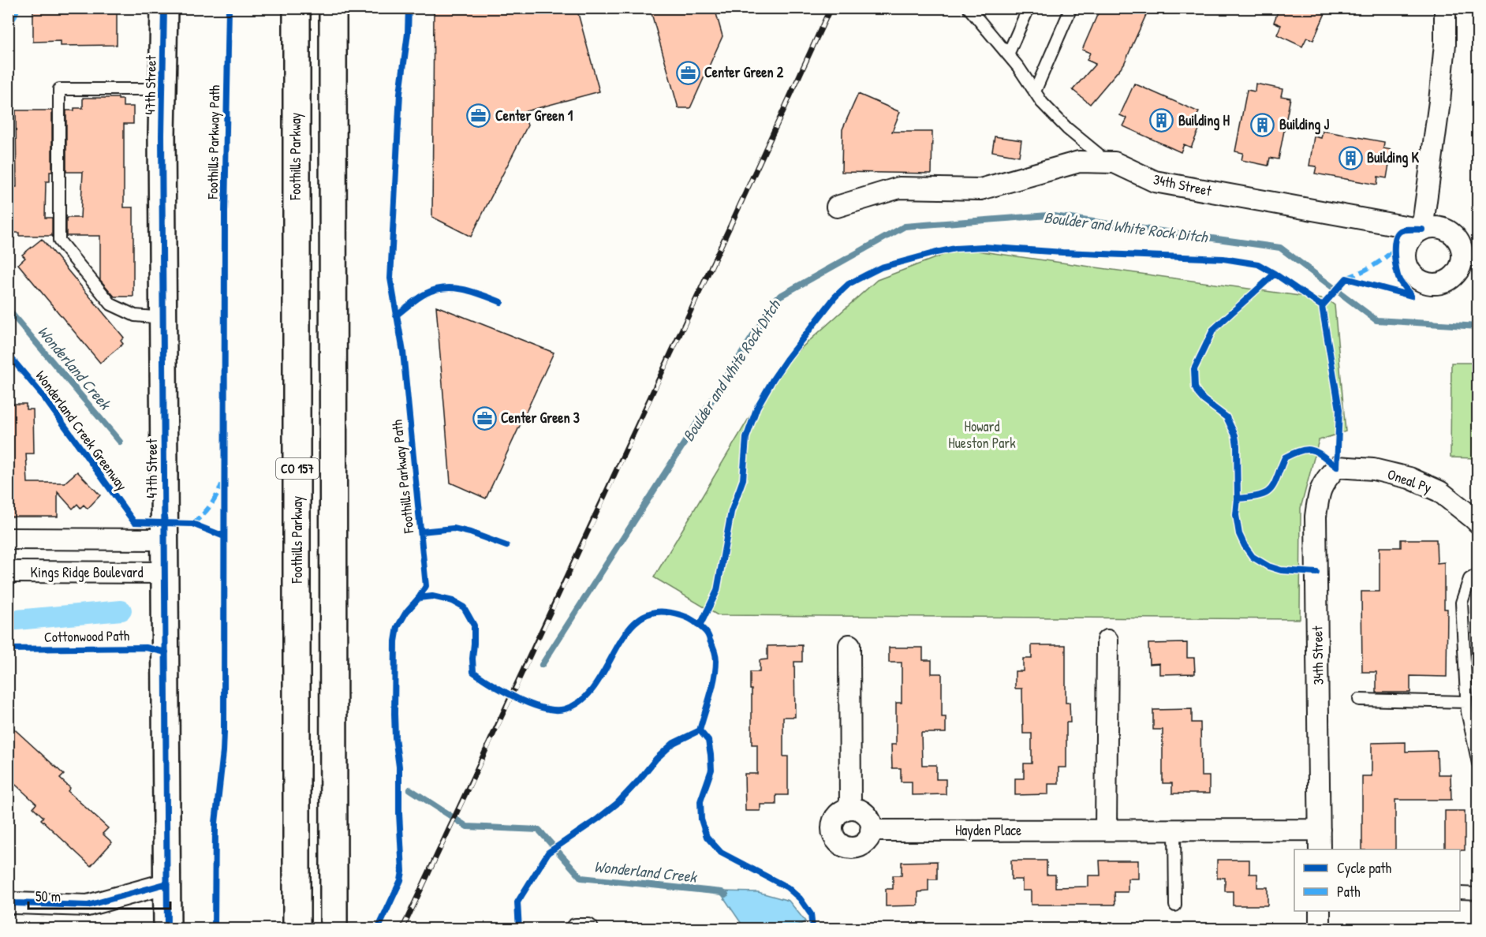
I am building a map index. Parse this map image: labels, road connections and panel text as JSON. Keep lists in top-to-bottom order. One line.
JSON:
{"streets":{"main road":["47th Street","Foothills Parkway","CO 157"],"street":["34th Street","Oneal Py","Kings Ridge Boulevard","Hayden Place"],"cycle path":["Foothills Parkway Path","Wonderland Creek Greenway","Cottonwood Path"]},"crossings":[["47th Street","Kings Ridge Boulevard"],["34th Street","Oneal Py"],["34th Street","Hayden Place"]],"water":["Boulder and White Rock Ditch","Wonderland Creek"],"parks":["Howard Hueston Park"],"places":{"office":["Center Green 2","Center Green 1","Center Green 3"],"building":["Building H","Building J","Building K"]},"legend":["Cycle path","Path"],"scale_bar":"50 m"}
